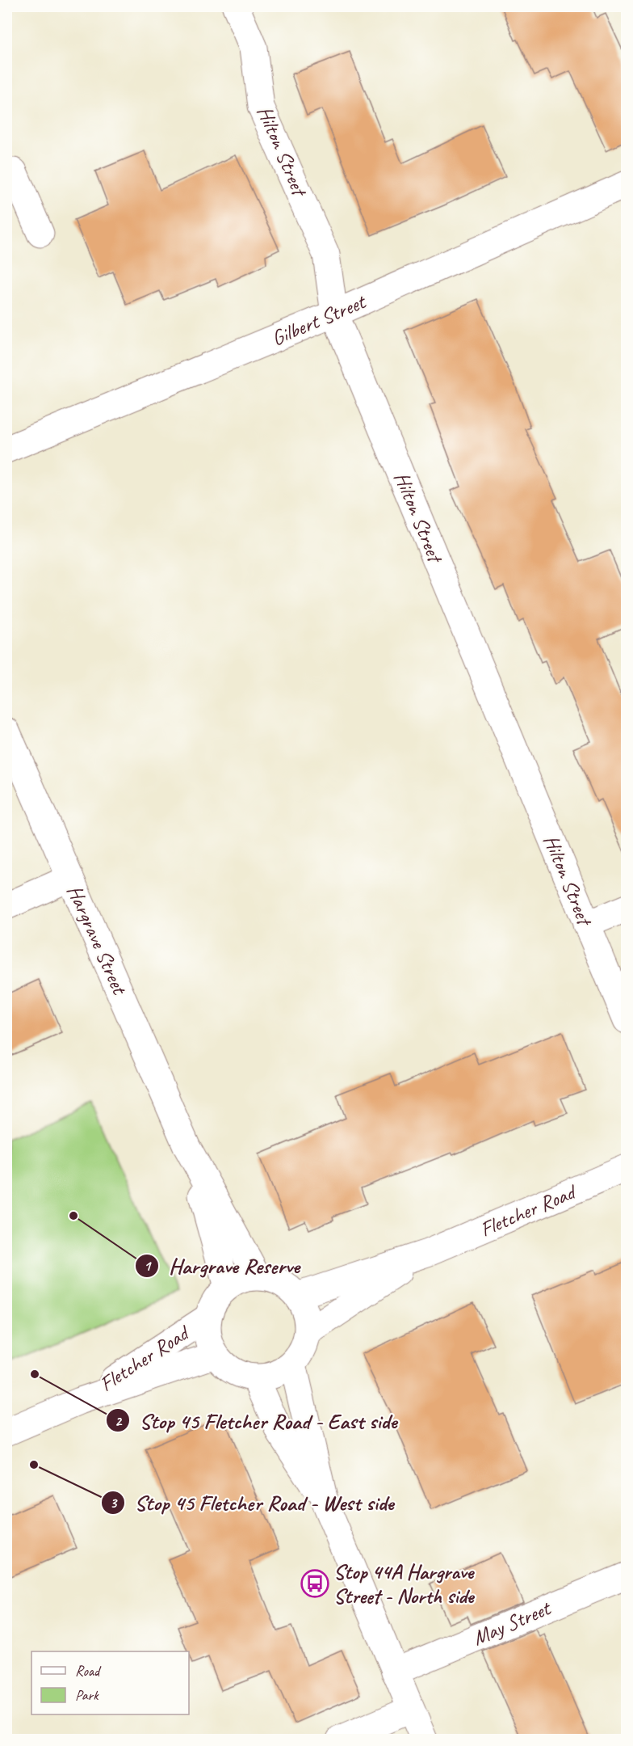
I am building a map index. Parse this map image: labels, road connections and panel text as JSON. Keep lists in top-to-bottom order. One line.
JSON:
{"streets":{"street":["Hilton Street","Gilbert Street","Hargrave Street","Fletcher Road","May Street"]},"crossings":[["Hilton Street","Gilbert Street"],["Hargrave Street","Fletcher Road"]],"places":{"other":["Hargrave Reserve","Stop 45 Fletcher Road - East side","Stop 45 Fletcher Road - West side"],"bus stop":["Stop 44A Hargrave Street - North side"]},"legend":["Road","Park"]}
